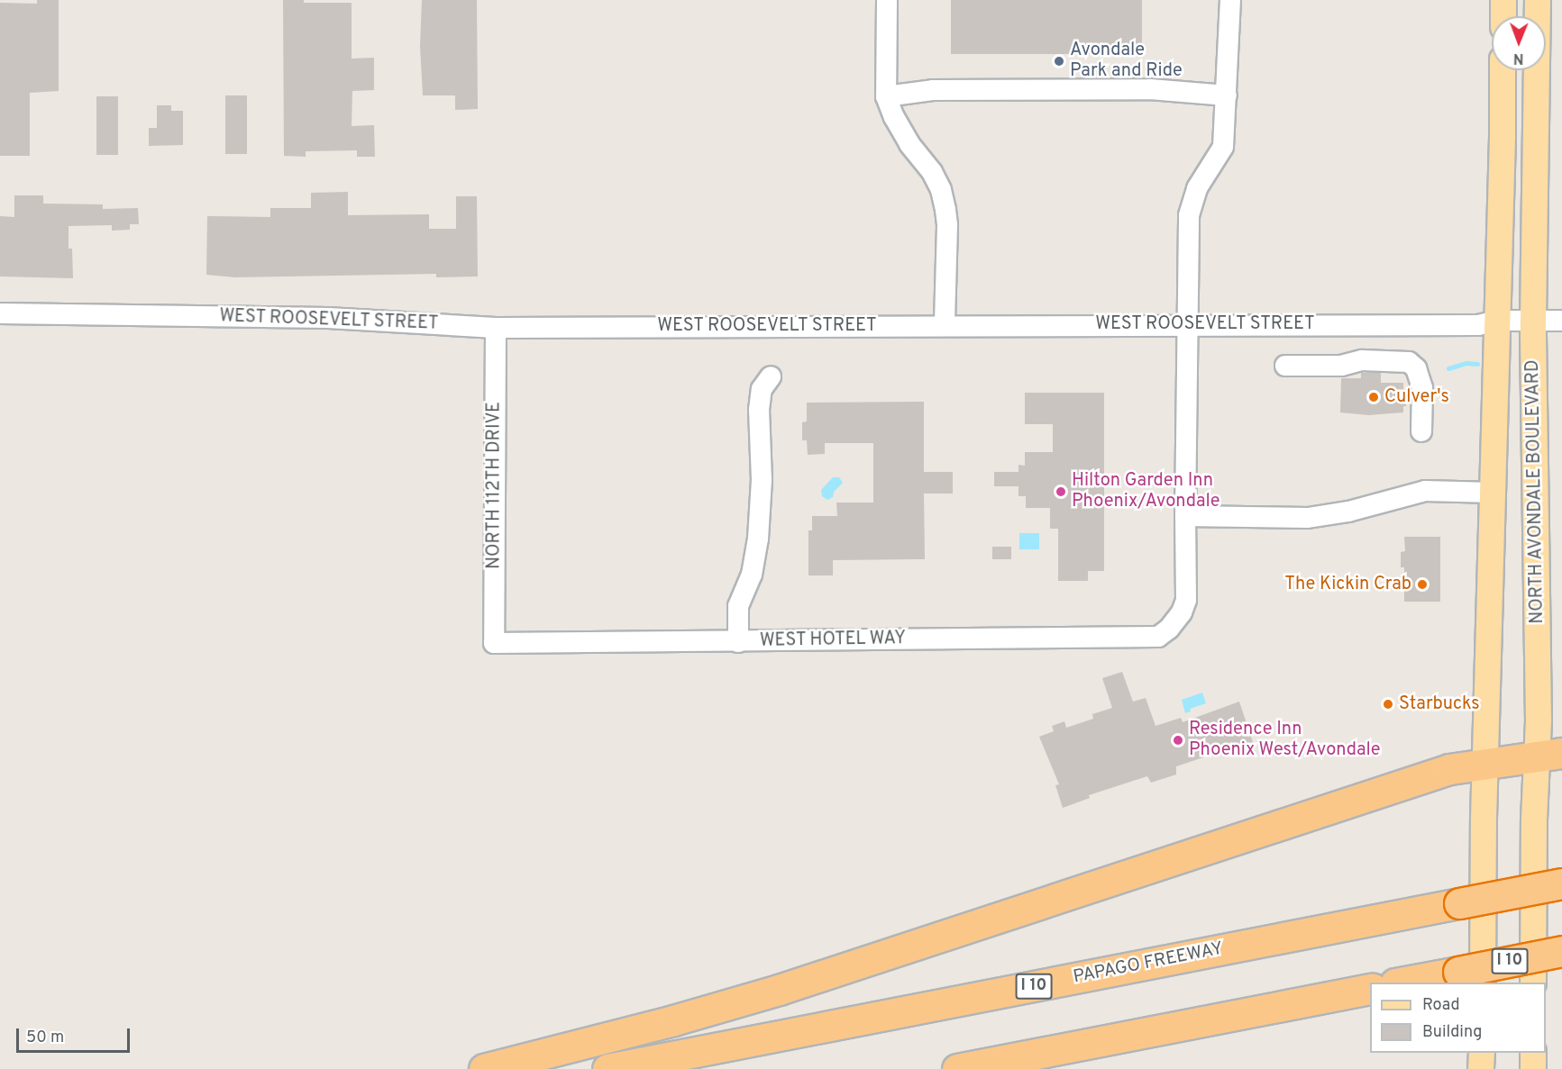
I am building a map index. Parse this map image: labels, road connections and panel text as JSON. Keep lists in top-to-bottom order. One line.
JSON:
{"streets":{"highway":["I 10","PAPAGO FREEWAY"],"main road":["NORTH AVONDALE BOULEVARD"],"street":["WEST ROOSEVELT STREET","NORTH 112TH DRIVE","WEST HOTEL WAY"]},"crossings":[["WEST ROOSEVELT STREET","NORTH 112TH DRIVE"],["WEST ROOSEVELT STREET","NORTH AVONDALE BOULEVARD"],["NORTH 112TH DRIVE","WEST HOTEL WAY"],["NORTH AVONDALE BOULEVARD","I 10"]],"places":["Avondale Park and Ride","Culver's","Hilton Garden Inn Phoenix/Avondale","The Kickin Crab","Starbucks","Residence Inn Phoenix West/Avondale"],"legend":["Road","Building"],"scale_bar":"50 m","north":"bottom"}
